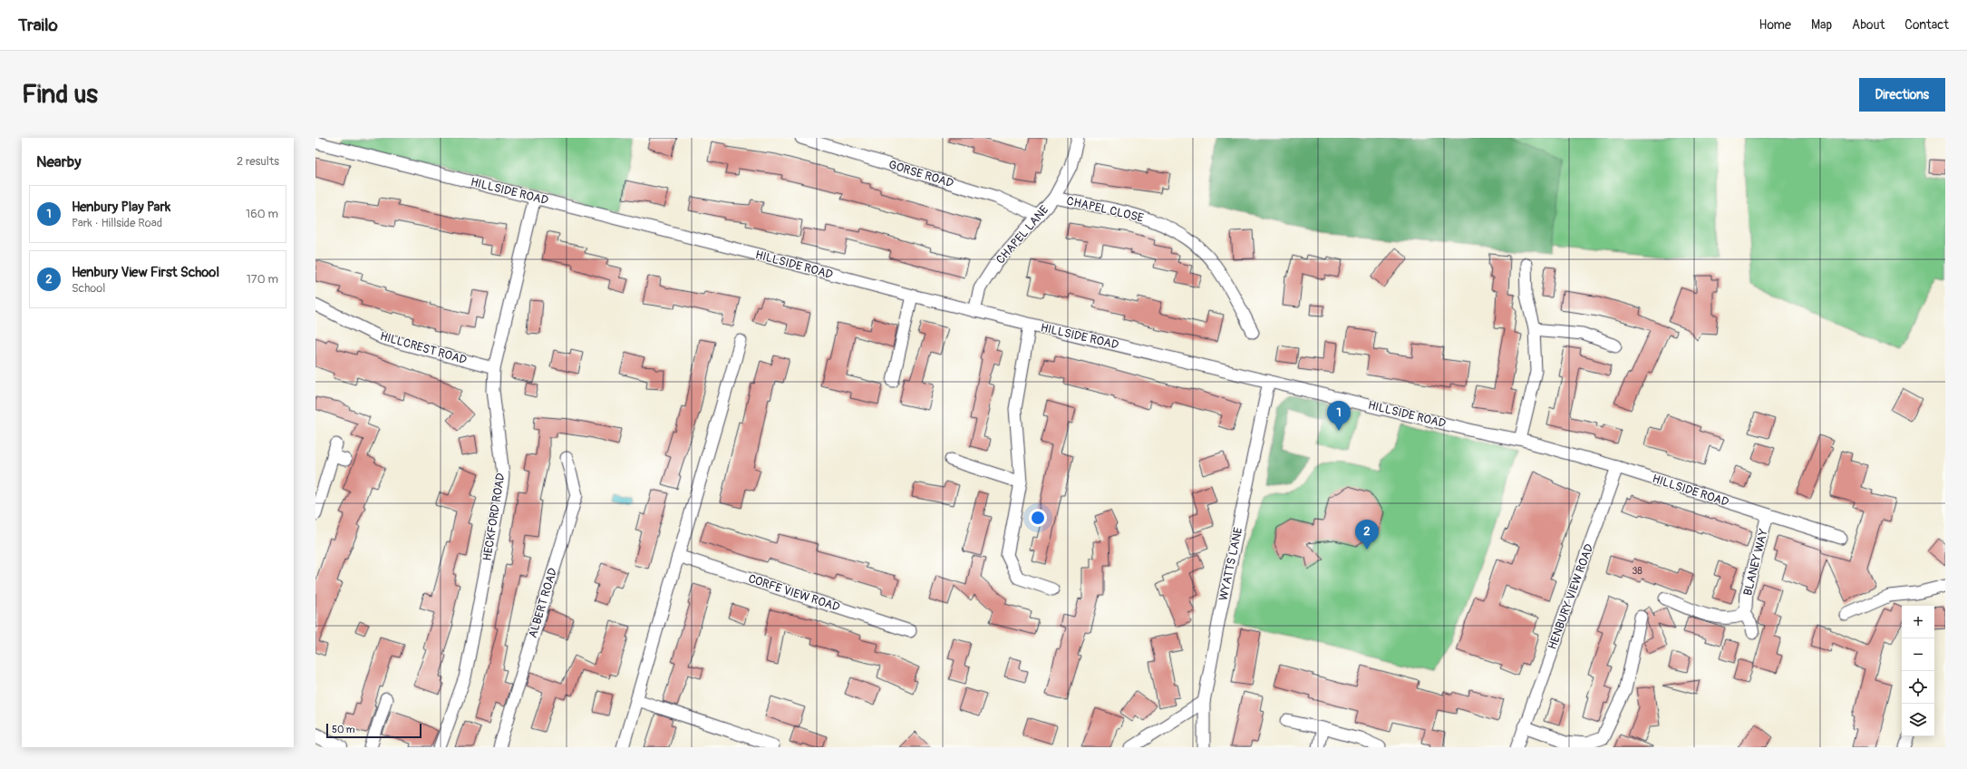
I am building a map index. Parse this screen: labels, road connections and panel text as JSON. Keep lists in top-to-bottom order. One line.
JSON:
{"streets":{"street":["GORSE ROAD","HILLSIDE ROAD","CHAPEL CLOSE","CHAPEL LANE","HILLCREST ROAD","HECKFORD ROAD","BLANEY WAY","WYATTS LANE","CORFE VIEW ROAD","HENBURY VIEW ROAD","ALBERT ROAD"]},"crossings":[["GORSE ROAD","CHAPEL LANE"],["HILLSIDE ROAD","CHAPEL LANE"],["HILLSIDE ROAD","HECKFORD ROAD"],["HILLSIDE ROAD","BLANEY WAY"],["HILLSIDE ROAD","WYATTS LANE"],["HILLSIDE ROAD","HENBURY VIEW ROAD"],["CHAPEL CLOSE","CHAPEL LANE"],["HILLCREST ROAD","HECKFORD ROAD"]],"house_numbers":["38"],"scale_bar":"50 m","page":{"header":"Trailo","nav":["Home","Map","About","Contact"],"buttons":"Directions","title":"Find us","heading":["Nearby","2 results"],"list":[{"mark":"1","name":"Henbury Play Park","note":"Park · Hillside Road","value":"160 m"},{"mark":"2","name":"Henbury View First School","note":"School","value":"170 m"}],"pins":["1","2"],"map_buttons":["+","−"],"scale":"50 m"}}
